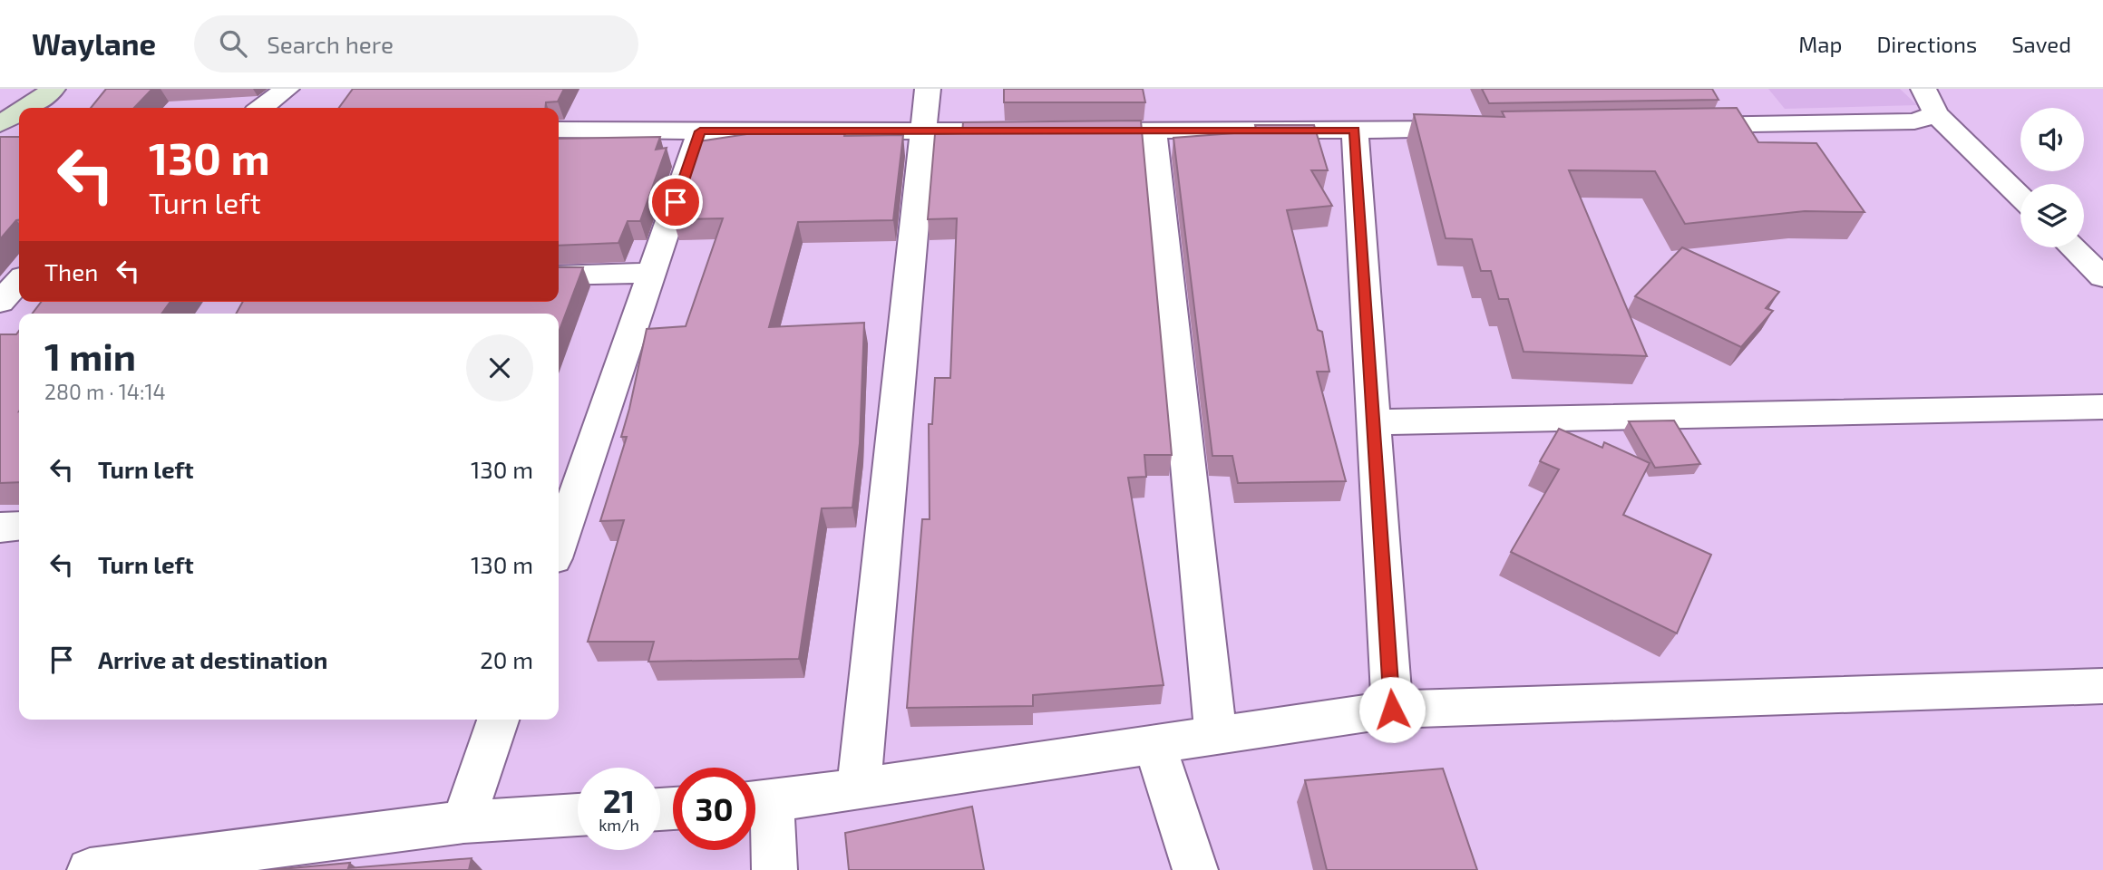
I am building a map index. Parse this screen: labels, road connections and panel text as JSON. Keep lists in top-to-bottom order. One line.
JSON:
{"page":{"header":"Waylane","search":"Search here","nav":["Map","Directions","Saved"],"turn":["130 m","Turn left"],"then":"Then","heading":["1 min","280 m · 14:14"],"list":[{"name":"Turn left","value":"130 m"},{"name":"Turn left","value":"130 m"},{"name":"Arrive at destination","value":"20 m"}],"speed":"21 km/h","limit":"30"}}
